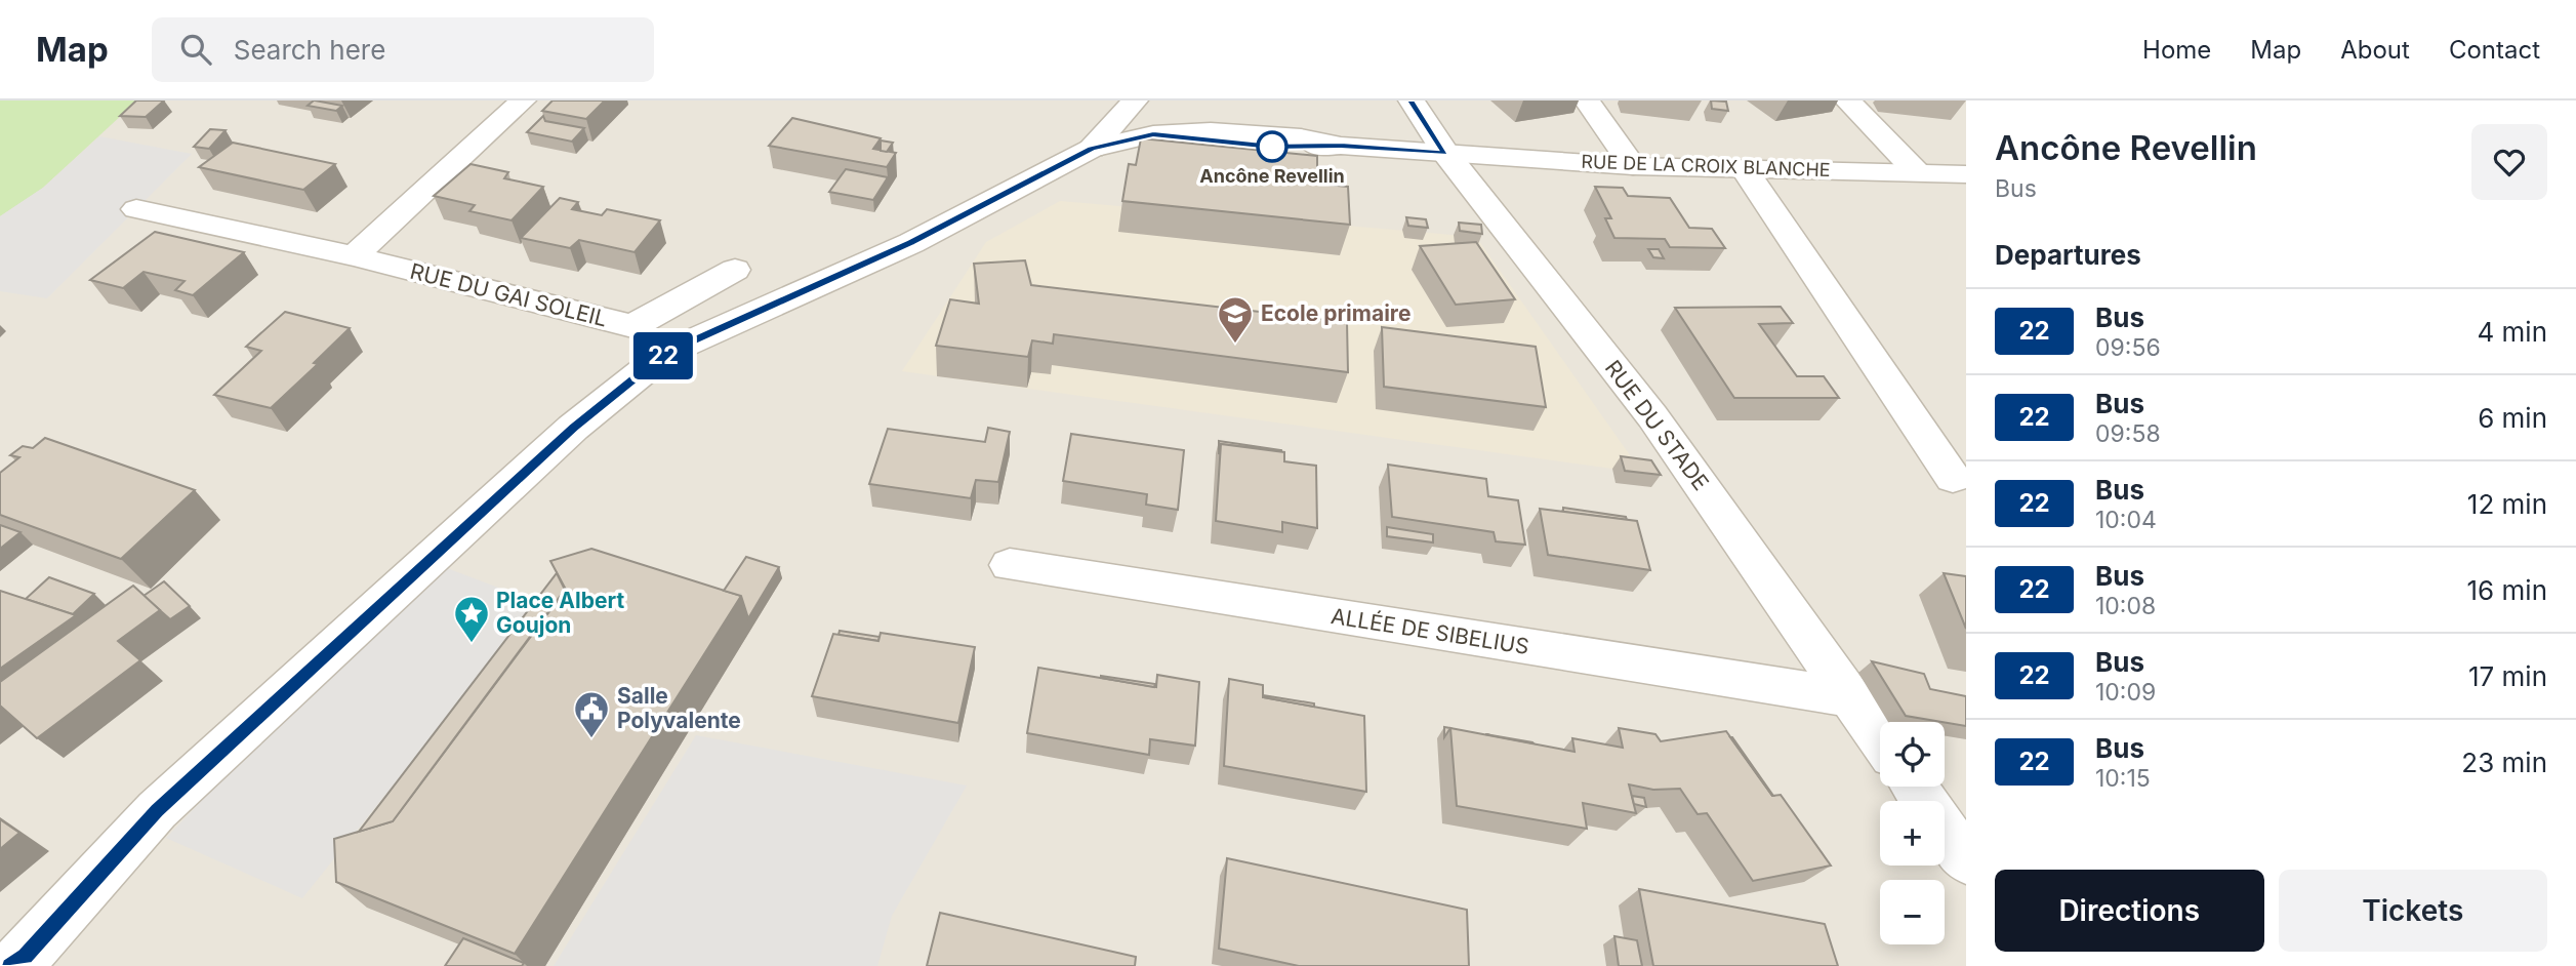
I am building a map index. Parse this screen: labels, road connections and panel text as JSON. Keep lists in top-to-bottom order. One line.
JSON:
{"streets":{"street":["RUE DE LA CROIX BLANCHE","RUE DU GAI SOLEIL","RUE DU STADE","ALLÉE DE SIBELIUS"]},"crossings":[["RUE DE LA CROIX BLANCHE","RUE DU STADE"],["RUE DU STADE","ALLÉE DE SIBELIUS"]],"places":{"other":["Ancône Revellin"],"school or university":["Ecole primaire"],"place":["Place Albert Goujon"],"public building":["Salle Polyvalente"]},"lines":["bus line 22"],"page":{"header":"Map","search":"Search here","nav":["Home","Map","About","Contact"],"on_map":"22","heading":[["Ancône Revellin","Bus"],"Departures"],"list":[{"mark":"22","name":"Bus","note":"09:56","value":"4 min"},{"mark":"22","name":"Bus","note":"09:58","value":"6 min"},{"mark":"22","name":"Bus","note":"10:04","value":"12 min"},{"mark":"22","name":"Bus","note":"10:08","value":"16 min"},{"mark":"22","name":"Bus","note":"10:09","value":"17 min"},{"mark":"22","name":"Bus","note":"10:15","value":"23 min"}],"map_buttons":["+","−"],"buttons":["Directions","Tickets"]}}
